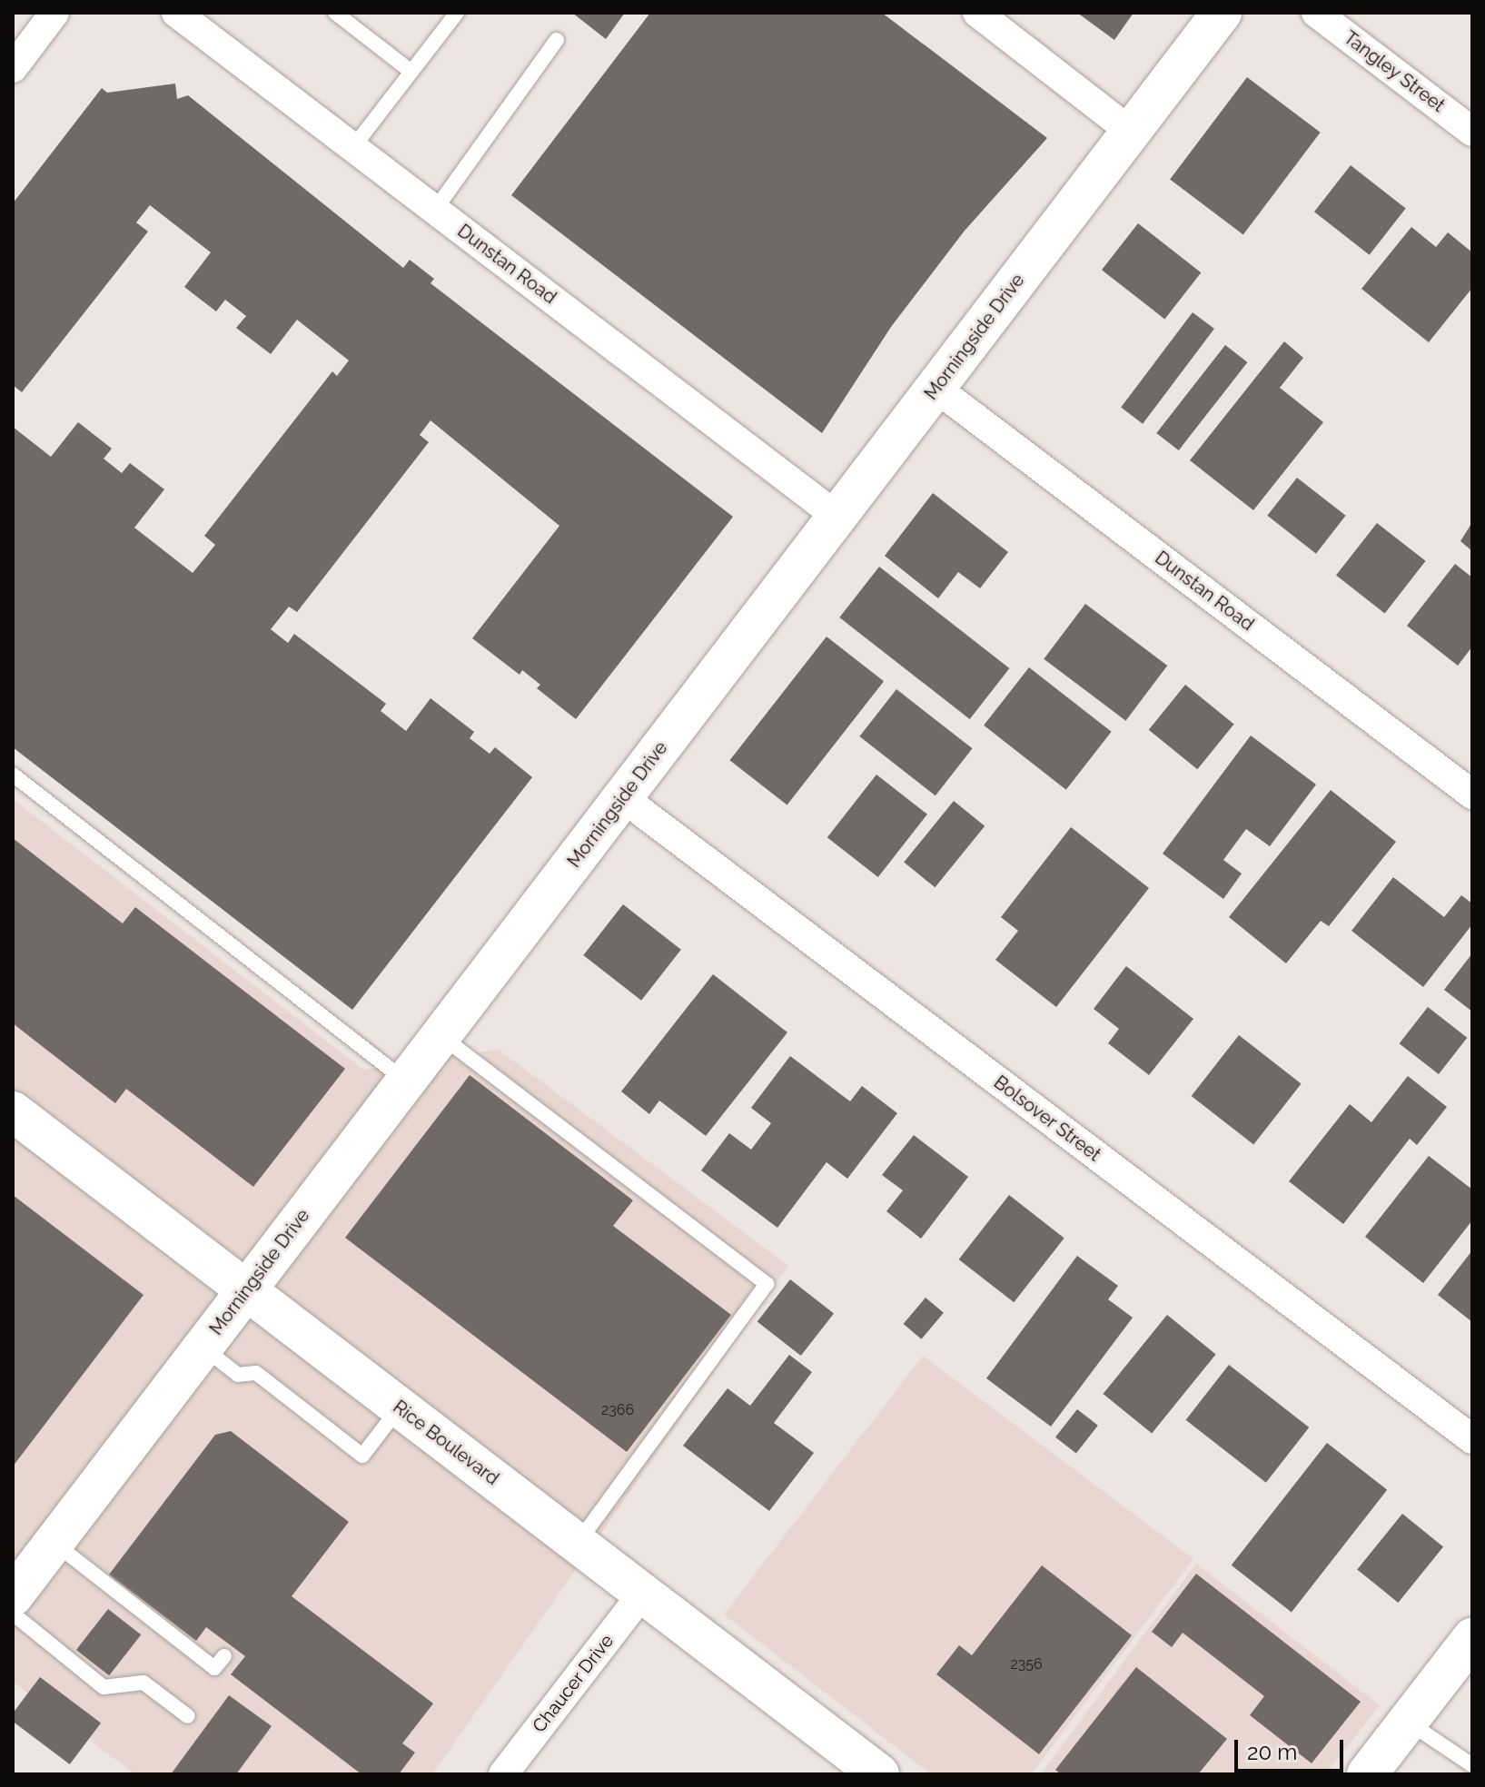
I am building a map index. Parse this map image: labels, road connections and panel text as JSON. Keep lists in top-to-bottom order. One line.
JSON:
{"streets":{"street":["Tangley Street","Dunstan Road","Morningside Drive","Bolsover Street","Rice Boulevard","Chaucer Drive"]},"crossings":[["Dunstan Road","Morningside Drive"],["Morningside Drive","Bolsover Street"],["Morningside Drive","Rice Boulevard"],["Rice Boulevard","Chaucer Drive"]],"house_numbers":["2366","2356"],"scale_bar":"20 m"}
